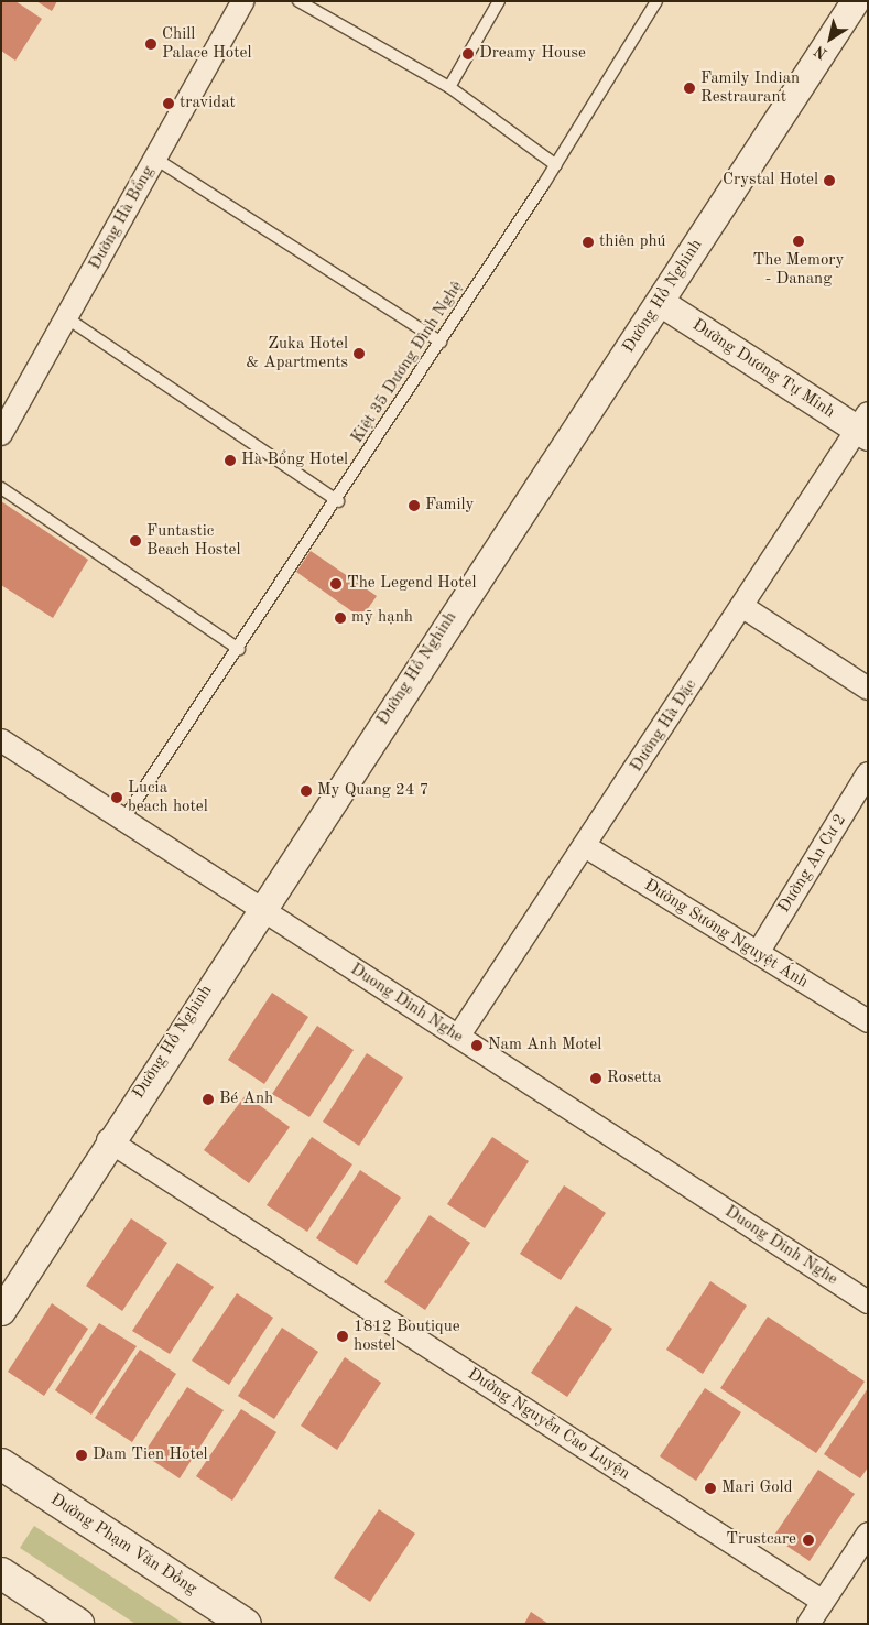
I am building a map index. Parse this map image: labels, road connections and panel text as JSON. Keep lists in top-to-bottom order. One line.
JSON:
{"streets":{"main road":["Đường Phạm Văn Đồng"],"street":["Đường Hà Bổng","Đường Hồ Nghinh","Đường Dương Tự Minh","Đường Hà Đặc","Đường An Cư 2","Đường Sương Nguyệt Ánh","Duong Dinh Nghe","Đường Nguyễn Cao Luyện"],"lane":["Kiệt 35 Dương Đình Nghệ"]},"crossings":[["Đường Hồ Nghinh","Đường Dương Tự Minh"],["Đường Hồ Nghinh","Duong Dinh Nghe"],["Đường Hồ Nghinh","Đường Nguyễn Cao Luyện"],["Kiệt 35 Dương Đình Nghệ","Duong Dinh Nghe"],["Đường Dương Tự Minh","Đường Hà Đặc"],["Đường Hà Đặc","Đường Sương Nguyệt Ánh"],["Đường Hà Đặc","Duong Dinh Nghe"],["Đường An Cư 2","Đường Sương Nguyệt Ánh"]],"places":["Chill Palace Hotel","Dreamy House","Family Indian Restraurant","travidat","Crystal Hotel","The Memory - Danang","thiên phú","Zuka Hotel & Apartments","Hà Bổng Hotel","Family","Funtastic Beach Hostel","The Legend Hotel","mỹ hạnh","My Quang 24 7","Lucia beach hotel","Nam Anh Motel","Rosetta","Bé Anh","1812 Boutique hostel","Dam Tien Hotel","Mari Gold","Trustcare"],"north":"bottom left"}
